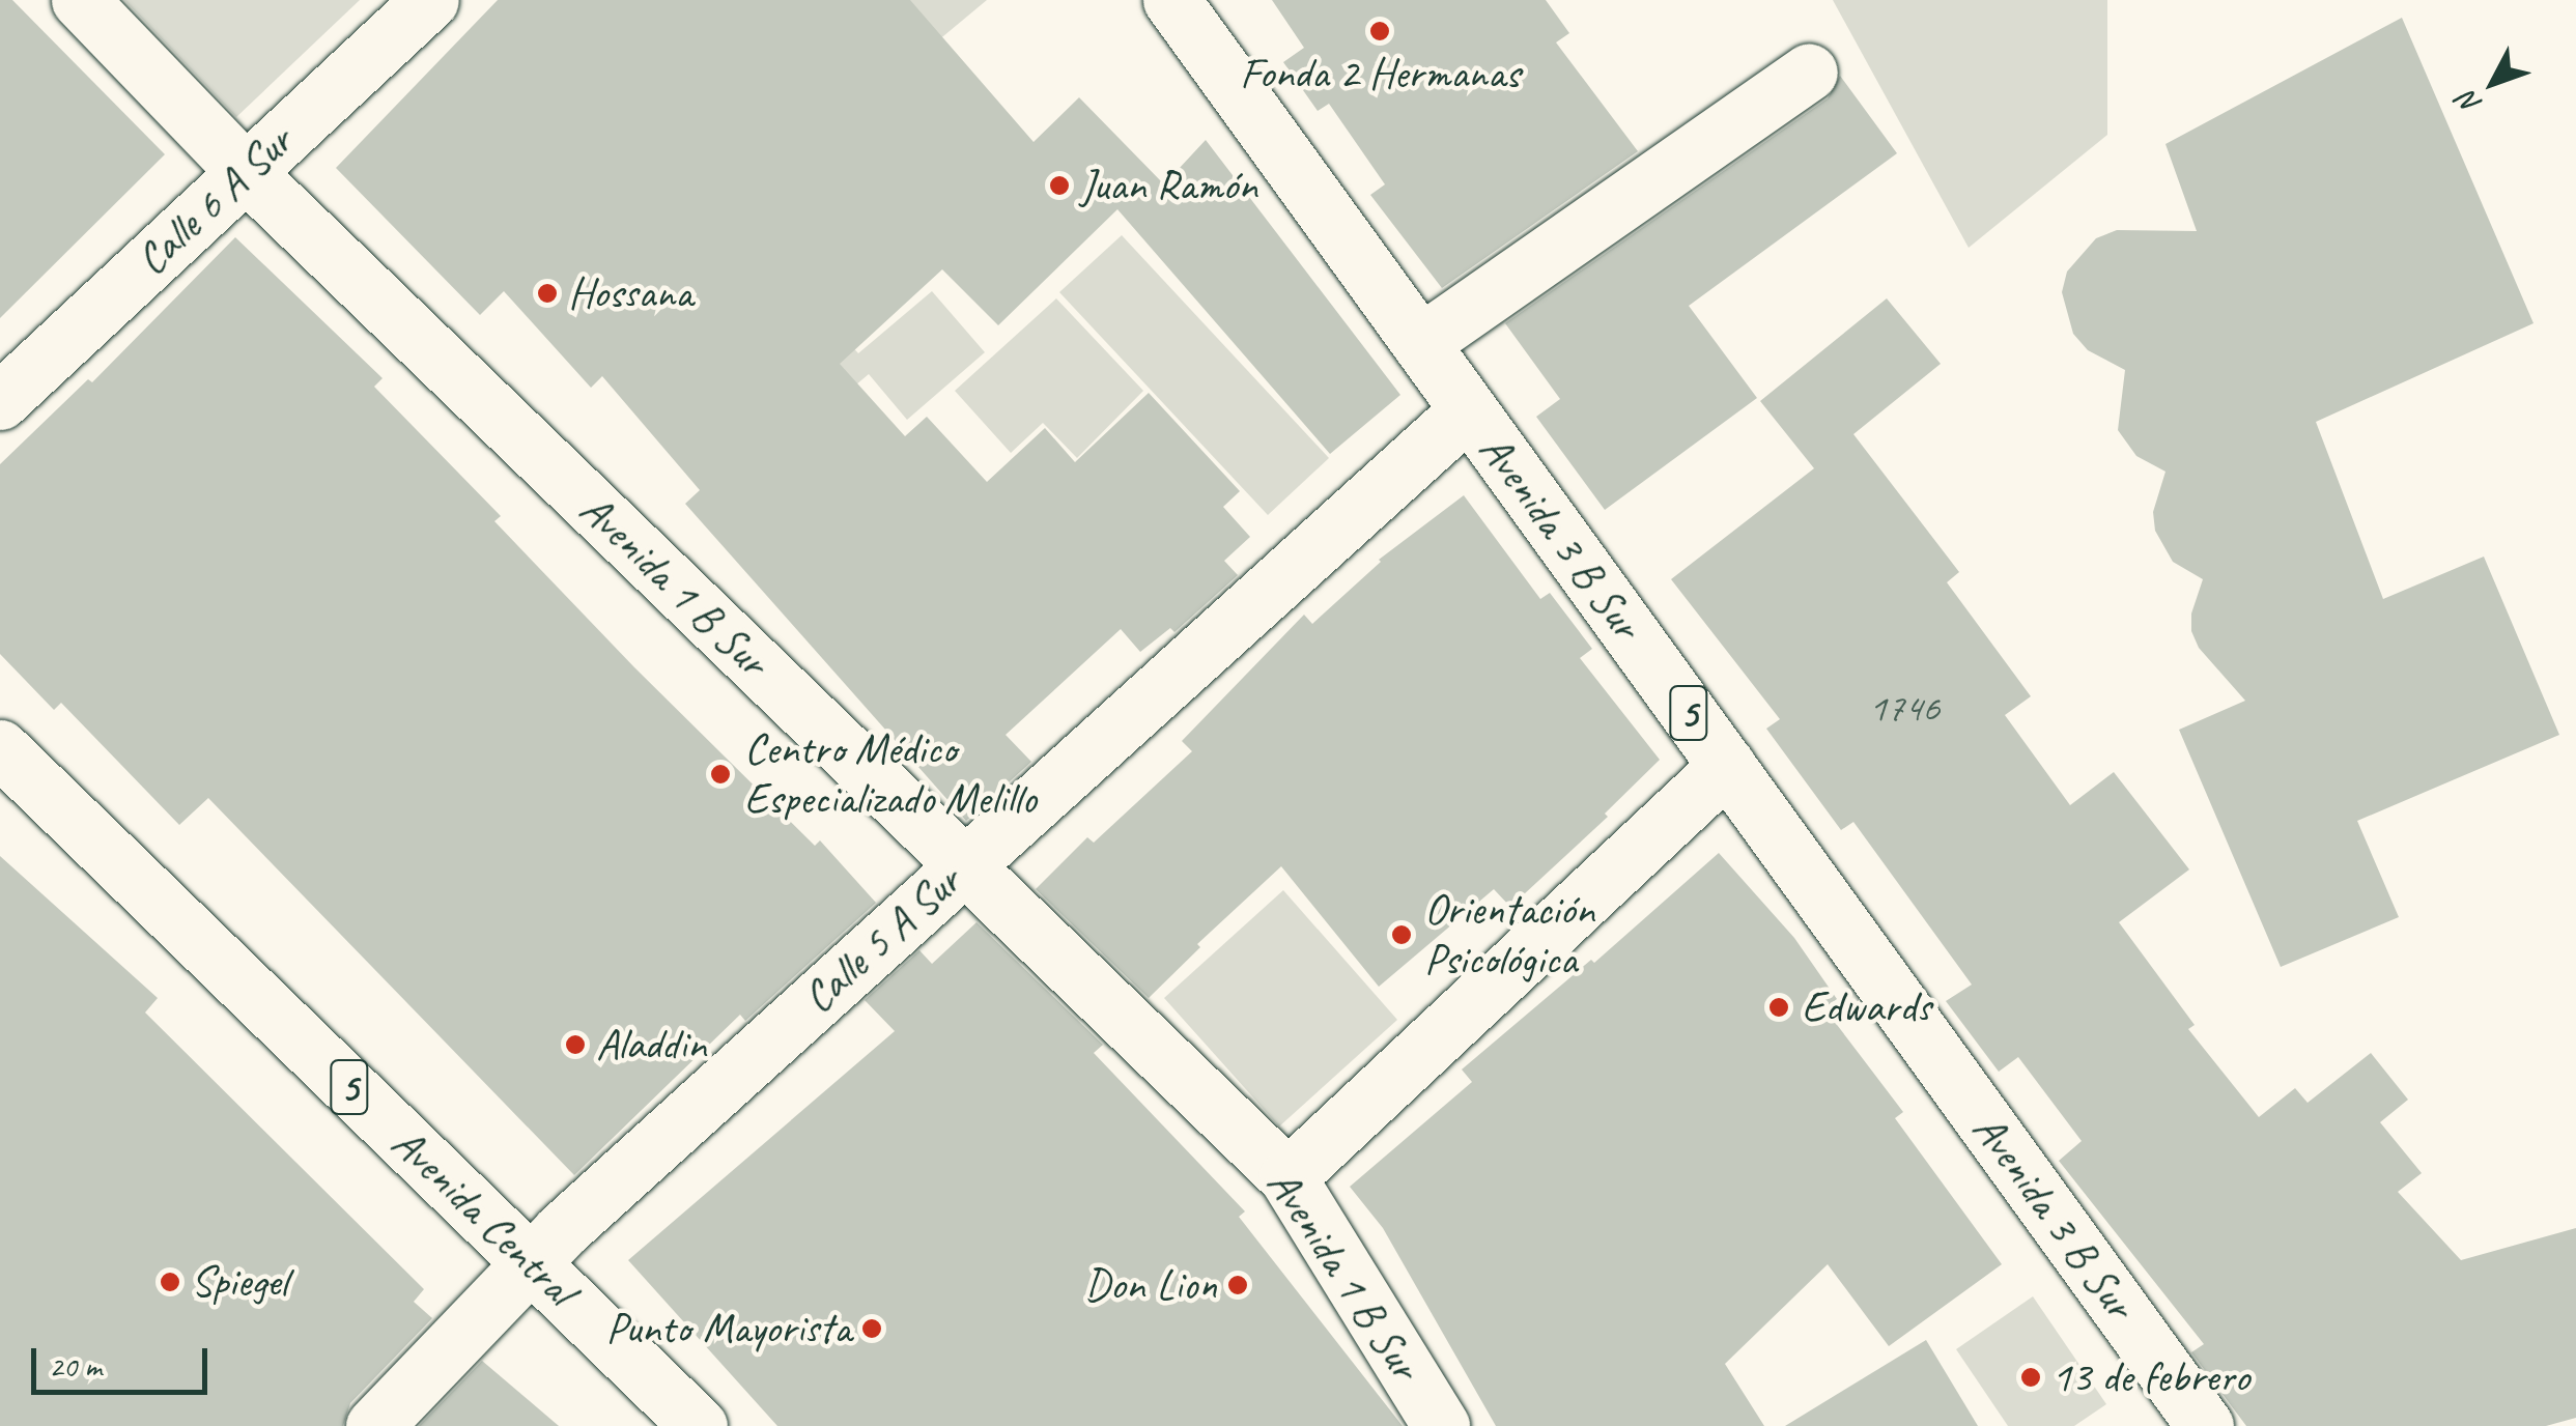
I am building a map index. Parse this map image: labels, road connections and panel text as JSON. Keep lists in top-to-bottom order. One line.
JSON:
{"streets":{"street":["Calle 6 A Sur","Avenida 3 B Sur","Avenida 1 B Sur","5","Calle 5 A Sur","Avenida Central"]},"crossings":[["Calle 6 A Sur","Avenida 1 B Sur"],["Avenida 3 B Sur","Calle 5 A Sur"],["Avenida 1 B Sur","Calle 5 A Sur"],["Calle 5 A Sur","Avenida Central"]],"places":["Fonda 2 Hermanas","Juan Ramón","Hossana","Centro Médico Especializado Melillo","Orientación Psicológica","Edwards","Aladdin","Spiegel","Don Lion","Punto Mayorista","13 de febrero"],"house_numbers":["1746"],"scale_bar":"20 m","north":"bottom left"}
